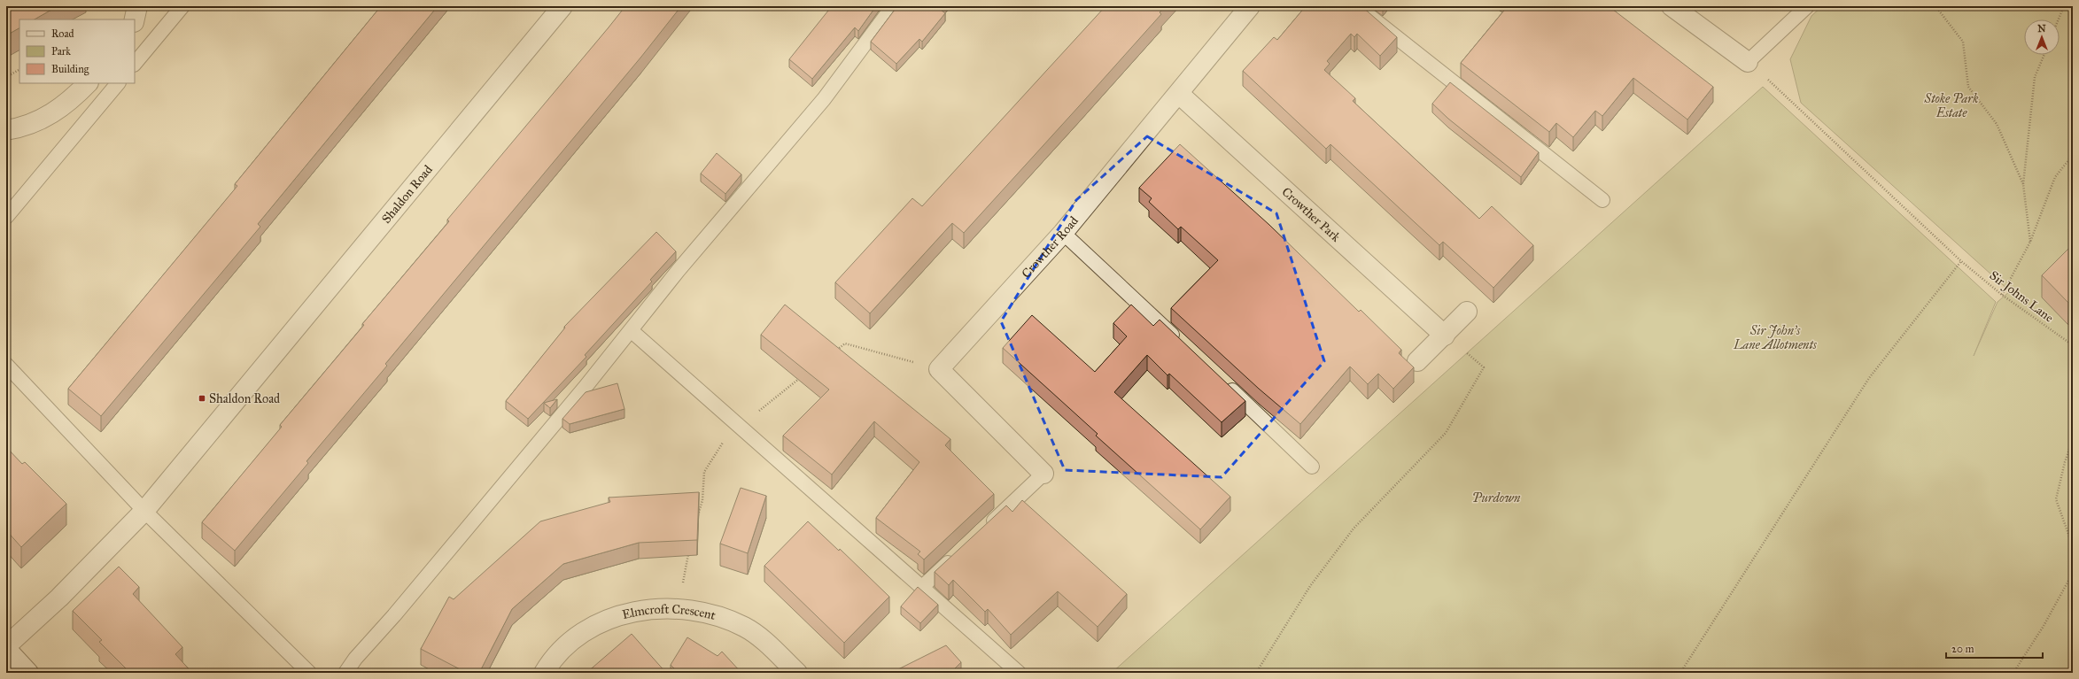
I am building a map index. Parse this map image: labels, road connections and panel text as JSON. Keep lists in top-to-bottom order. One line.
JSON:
{"streets":{"street":["Shaldon Road","Crowther Park","Crowther Road","Elmcroft Crescent"],"path":["Sir Johns Lane"]},"crossings":[["Crowther Park","Crowther Road"]],"parks":["Stoke Park Estate","Sir John's Lane Allotments","Purdown"],"places":{"transit":["Shaldon Road"]},"legend":["Road","Park","Building"],"scale_bar":"20 m","north":"top"}
